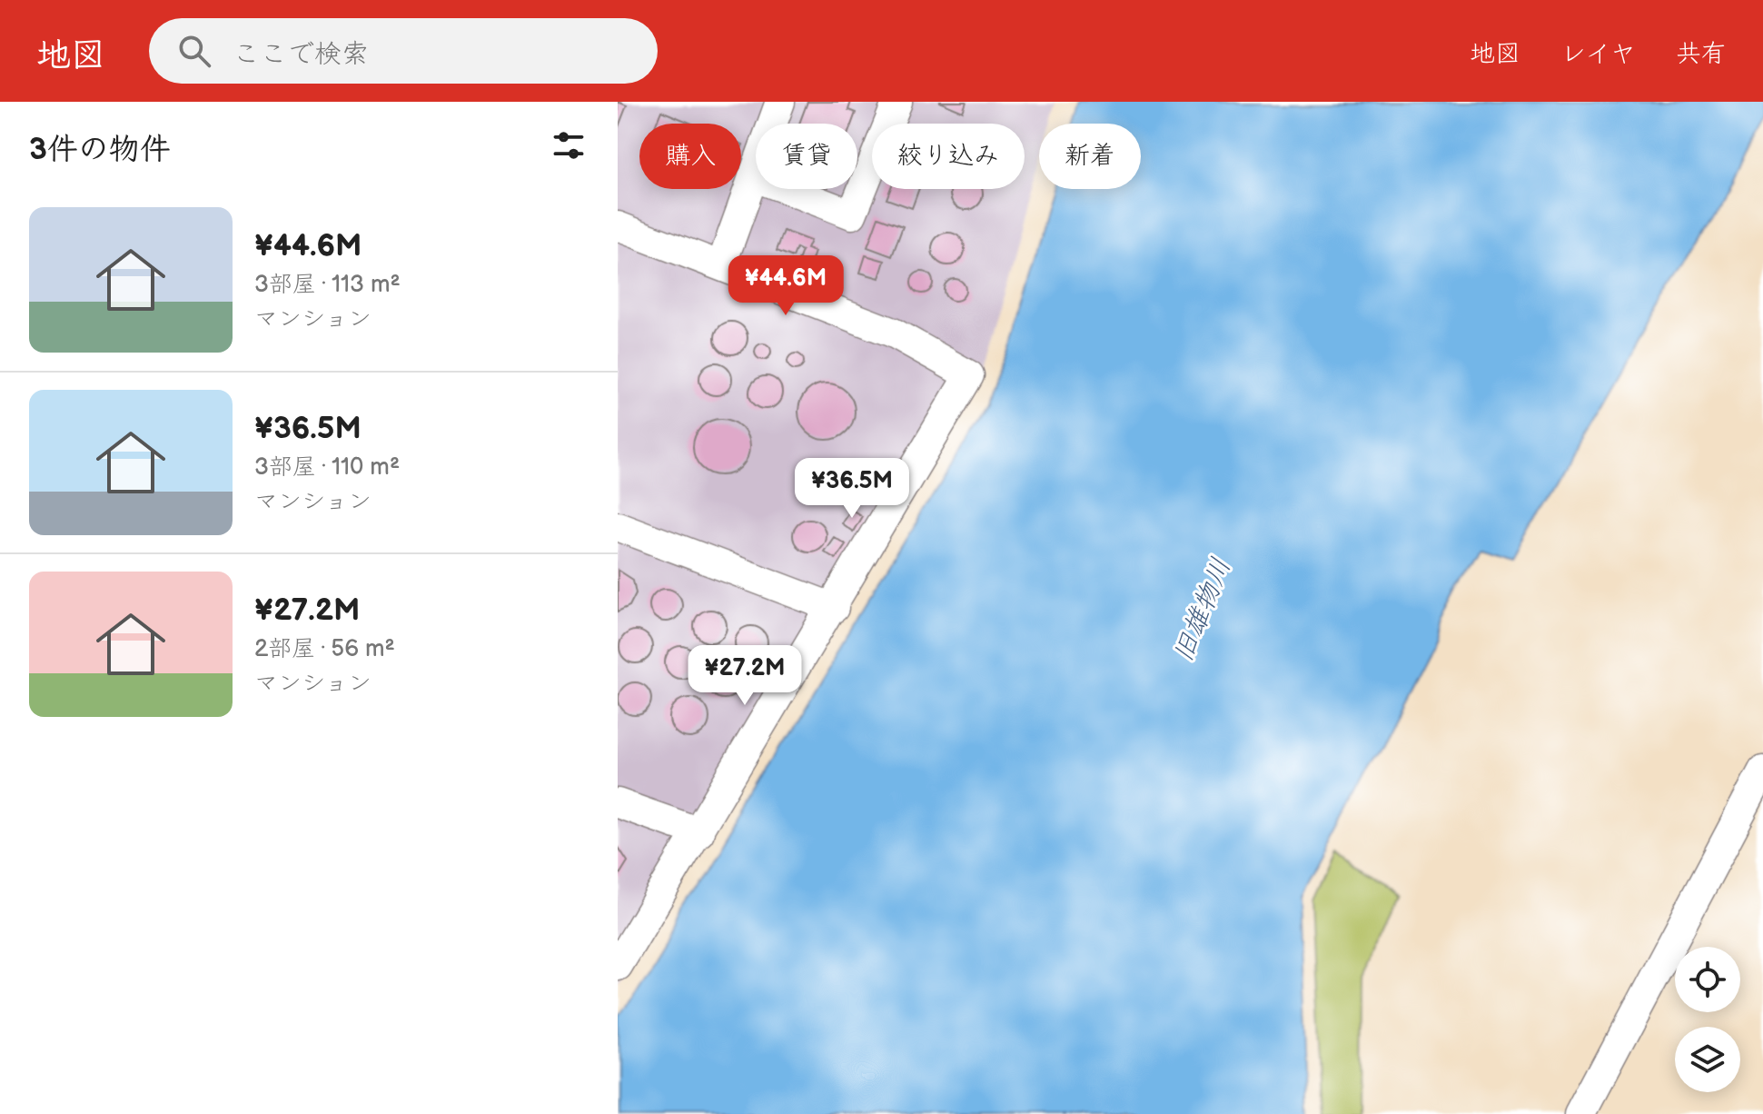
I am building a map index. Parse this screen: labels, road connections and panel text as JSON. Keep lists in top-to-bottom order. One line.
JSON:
{"water":["旧雄物川"],"page":{"header":"地図","search":"ここで検索","nav":["地図","レイヤ","共有"],"heading":"3件の物件","chip":["購入","賃貸","絞り込み","新着"],"list":[{"name":"¥44.6M","note":"3部屋 · 113 m² · マンション"},{"name":"¥36.5M","note":"3部屋 · 110 m² · マンション"},{"name":"¥27.2M","note":"2部屋 · 56 m² · マンション"}],"price":["¥44.6M","¥36.5M","¥27.2M"]}}
